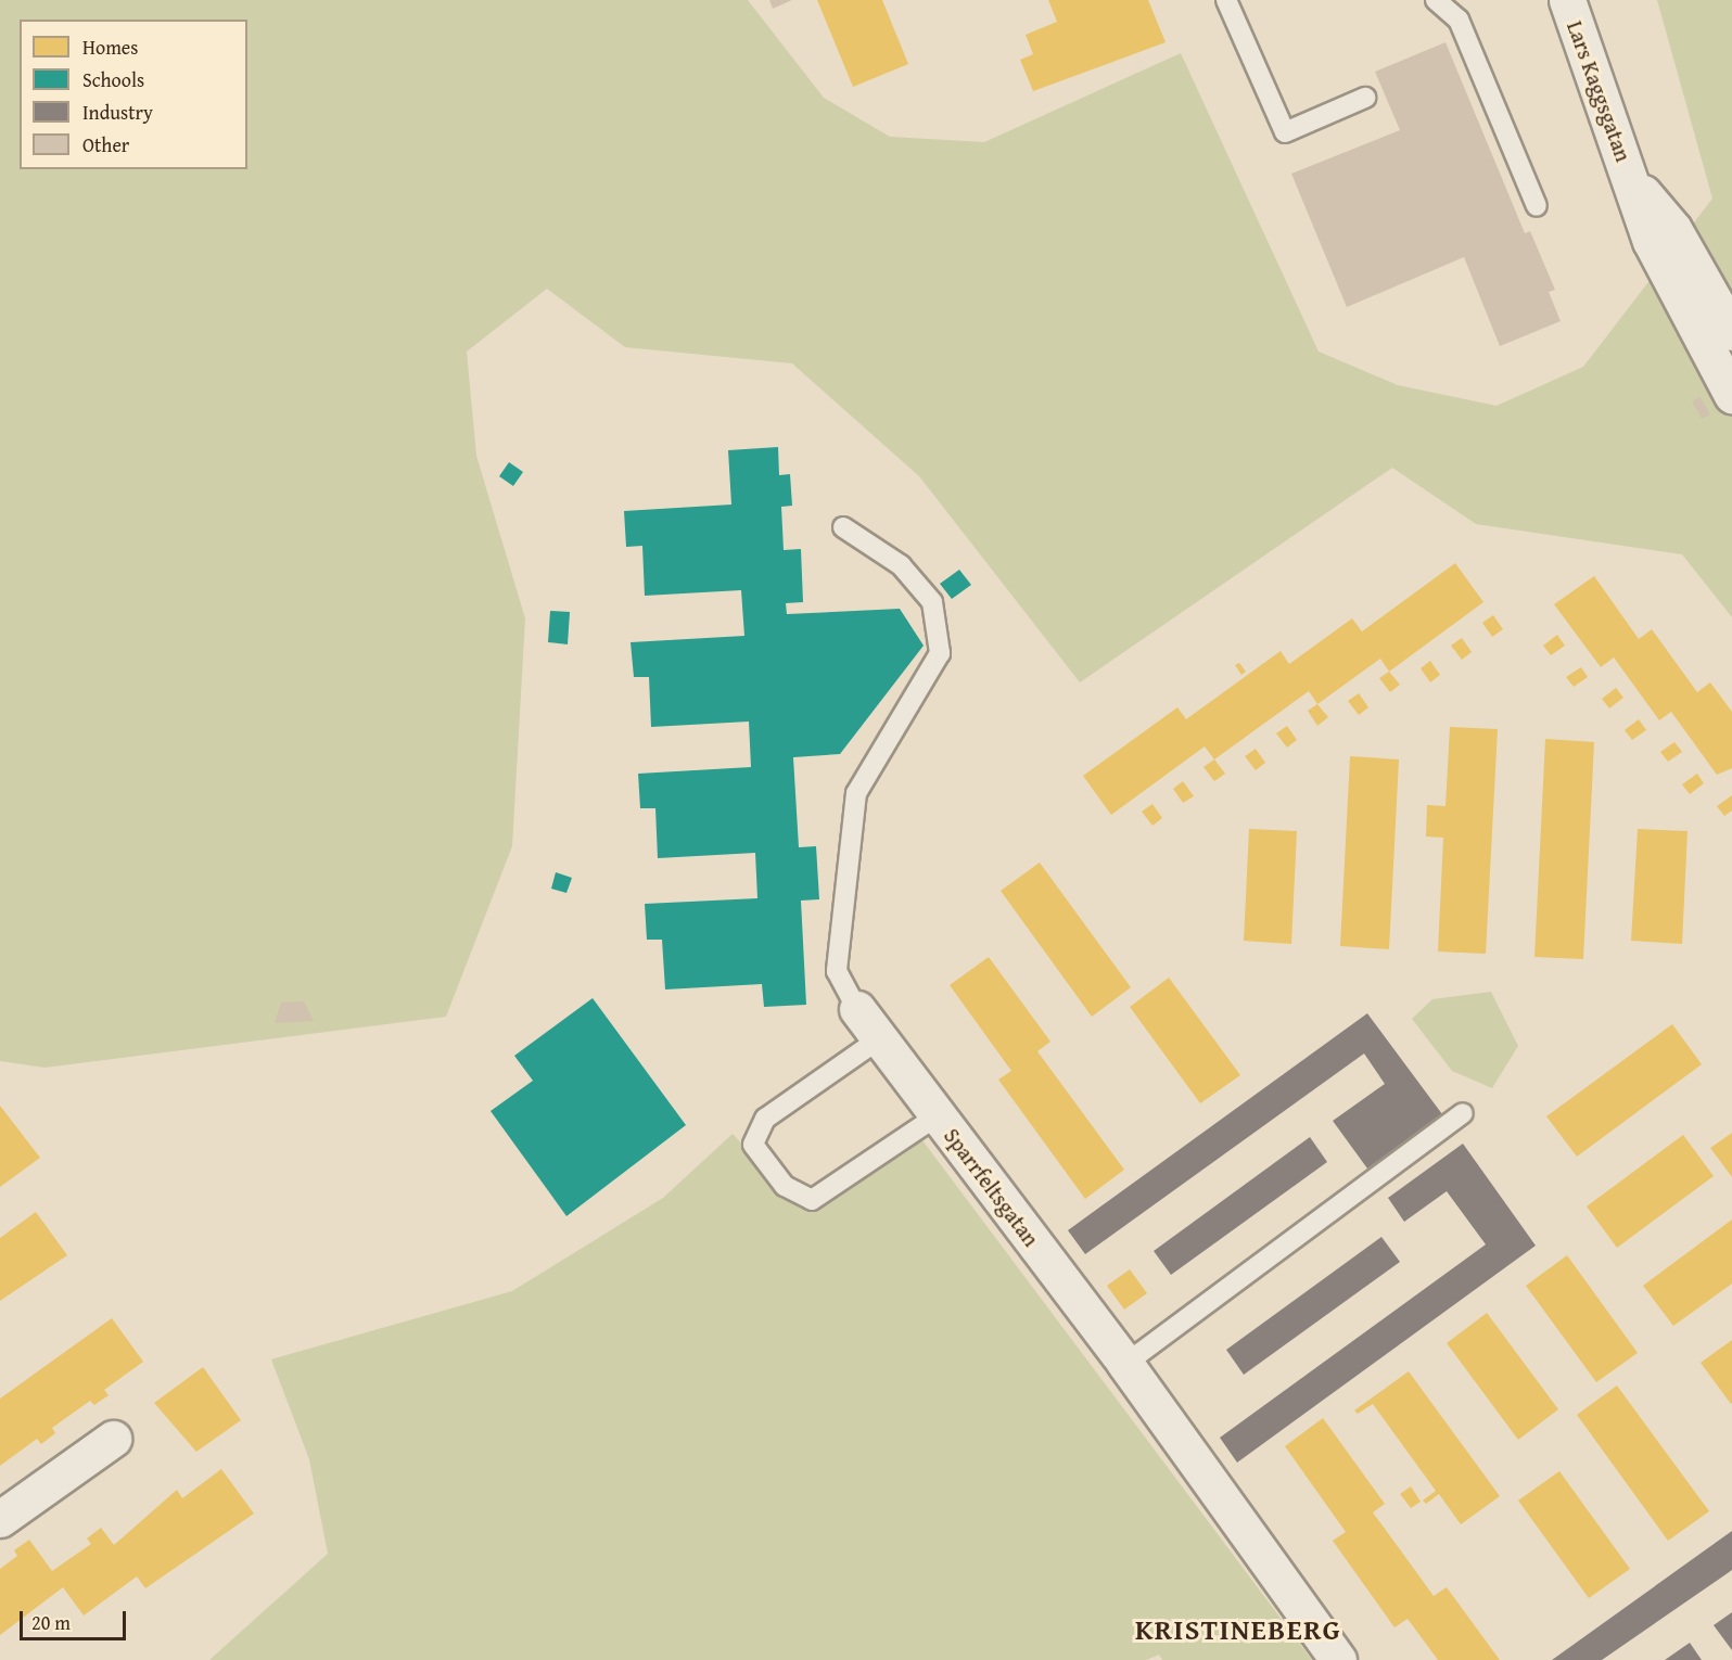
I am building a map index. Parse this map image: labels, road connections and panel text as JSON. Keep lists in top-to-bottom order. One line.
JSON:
{"streets":{"street":["Lars Kaggsgatan","Sparrfeltsgatan"]},"districts":["KRISTINEBERG"],"legend":["Homes","Schools","Industry","Other"],"scale_bar":"20 m"}
